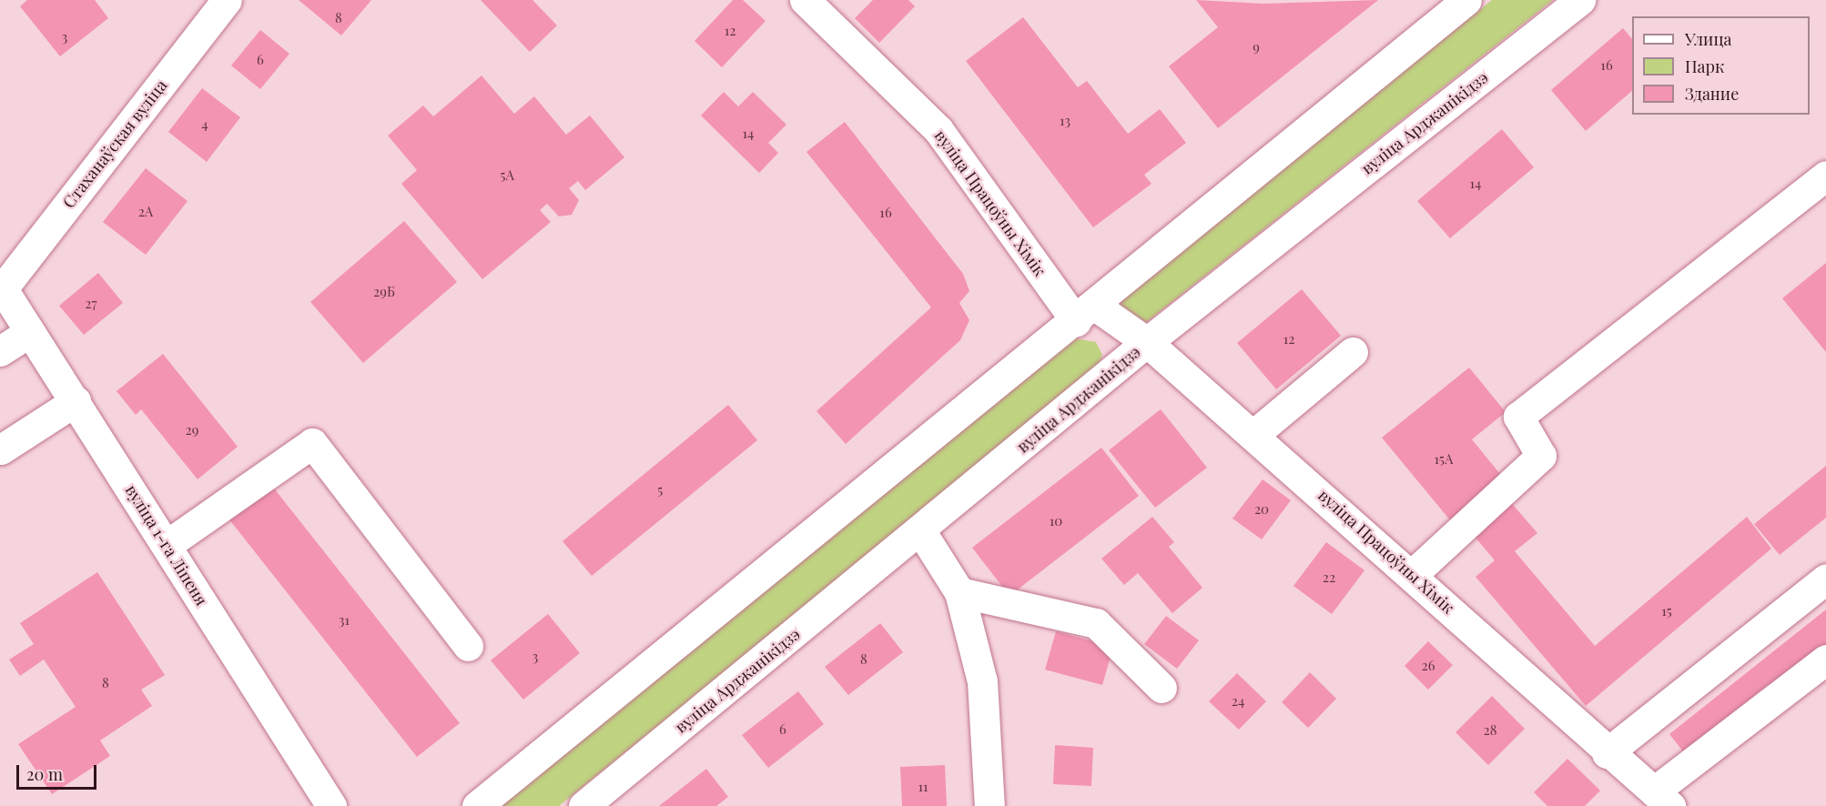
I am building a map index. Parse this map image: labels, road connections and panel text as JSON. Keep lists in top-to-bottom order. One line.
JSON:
{"streets":{"main road":["вуліца Арджанікідзэ","Стаханаўская вуліца","вуліца Працоўны Хімік","вуліца 1-га Ліпеня"]},"crossings":[["вуліца Арджанікідзэ","вуліца Працоўны Хімік"],["Стаханаўская вуліца","вуліца 1-га Ліпеня"]],"house_numbers":["8","12","3","9","6","16","13","4","14","5А","14","2А","16","29Б","27","12","29","15А","5","20","10","22","15","31","3","8","26","8","24","6","28","11"],"legend":["Улица","Парк","Здание"],"scale_bar":"20 m"}
